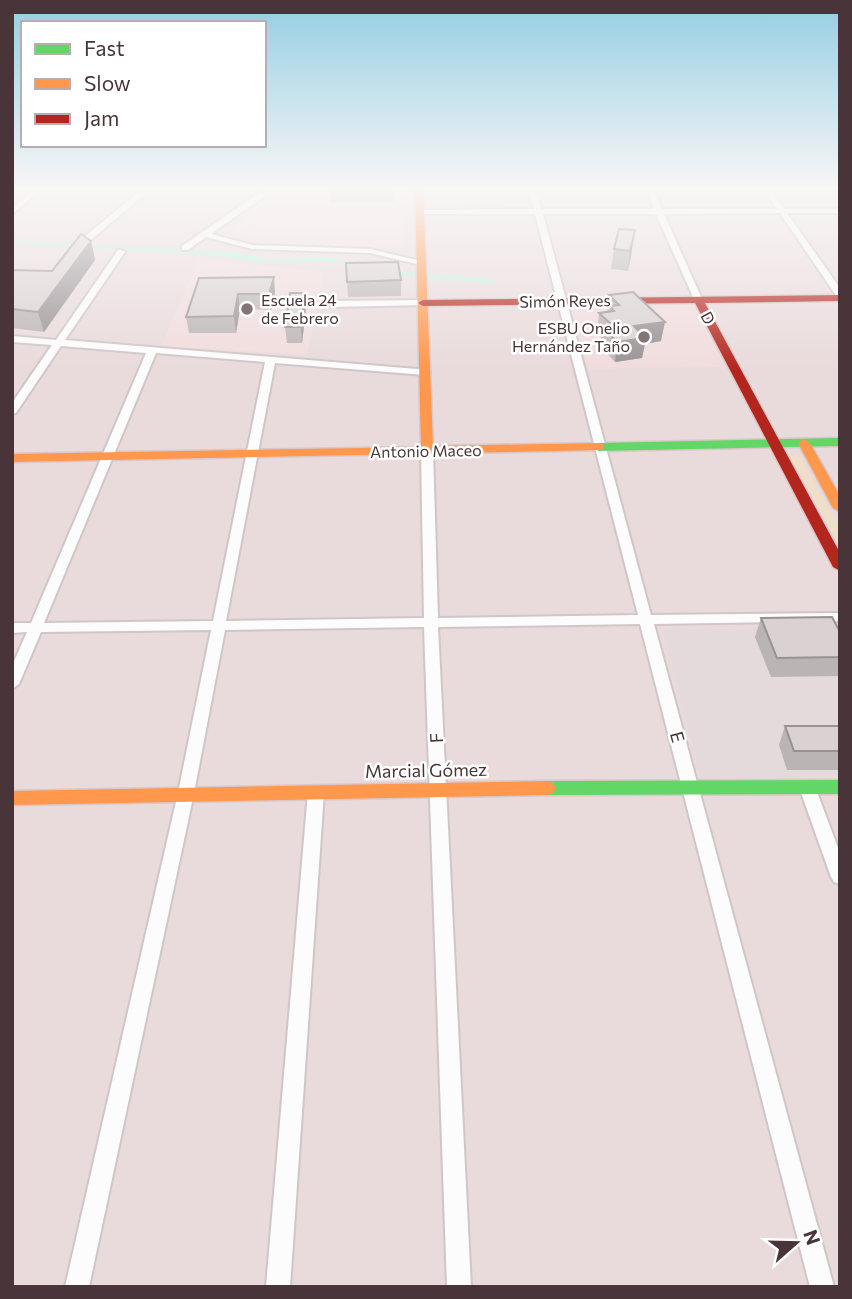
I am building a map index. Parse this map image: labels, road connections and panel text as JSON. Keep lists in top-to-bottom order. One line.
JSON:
{"streets":{"street":["Simón Reyes","D","Antonio Maceo","E","F","Marcial Gómez"]},"crossings":[["Simón Reyes","D"],["Simón Reyes","E"],["Simón Reyes","F"],["D","Antonio Maceo"],["Antonio Maceo","E"],["Antonio Maceo","F"],["E","Marcial Gómez"],["F","Marcial Gómez"]],"places":["Escuela 24 de Febrero","ESBU Onelio Hernández Taño"],"legend":["Fast","Slow","Jam"],"north":"right"}
